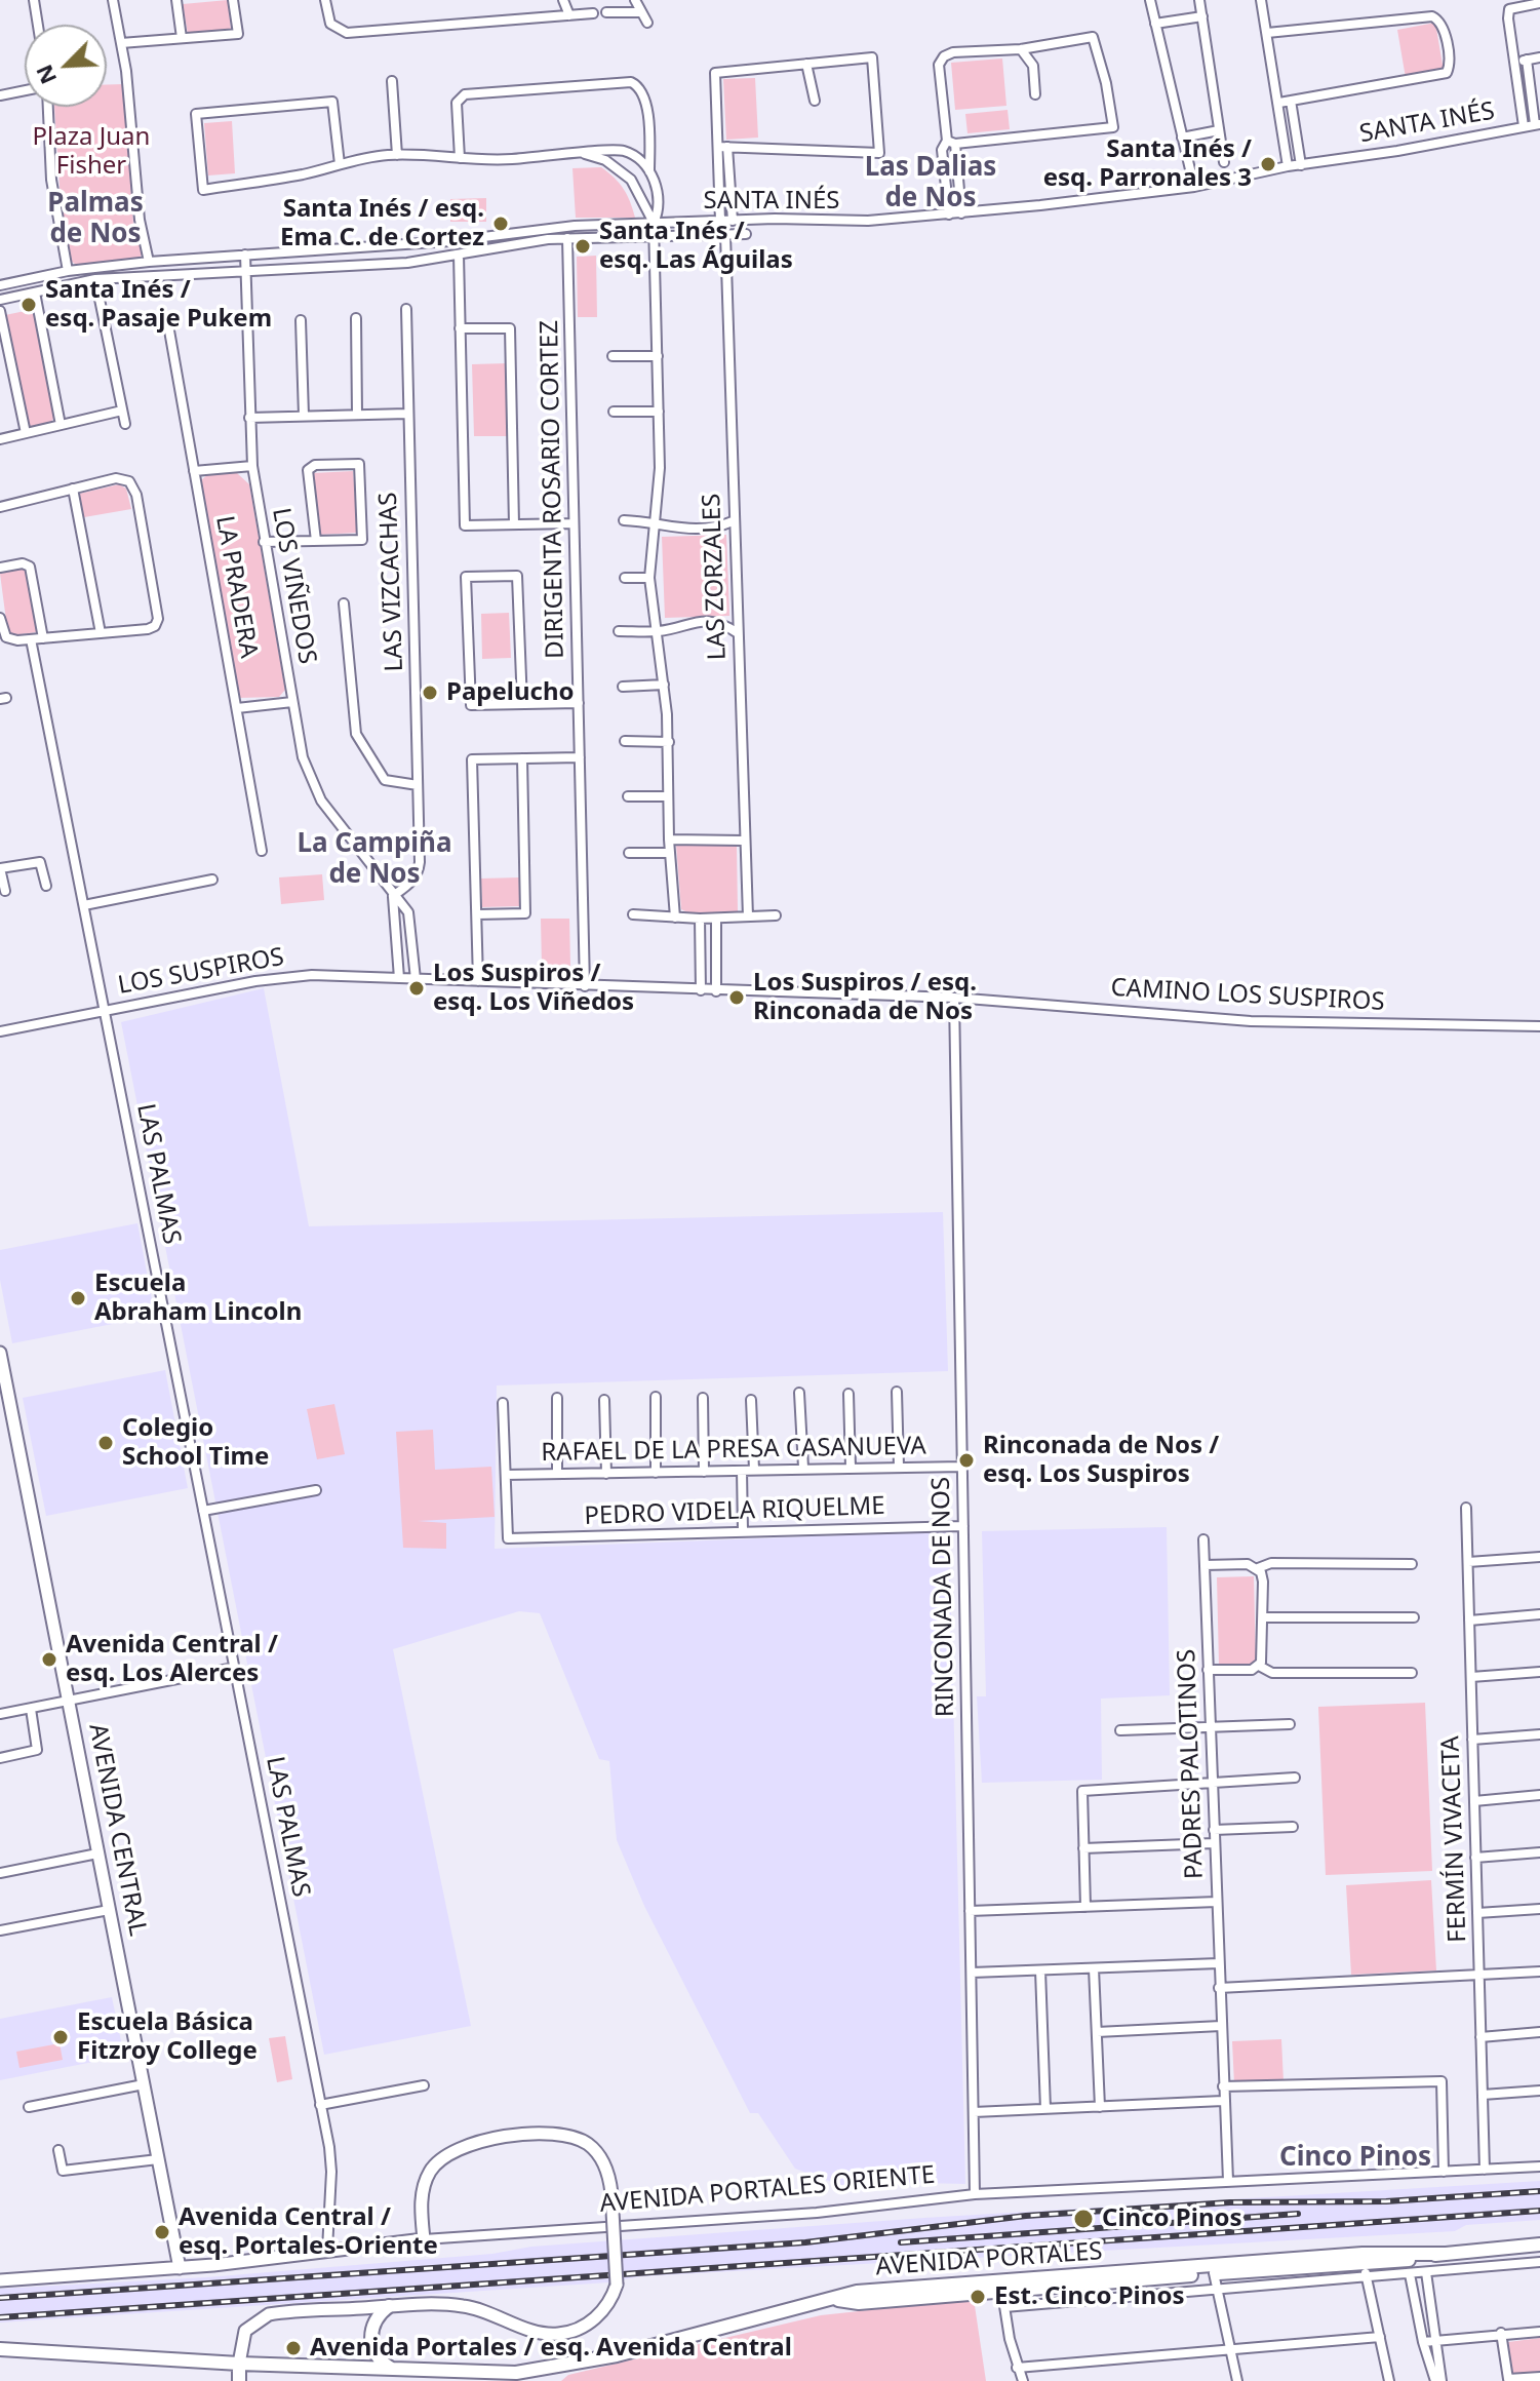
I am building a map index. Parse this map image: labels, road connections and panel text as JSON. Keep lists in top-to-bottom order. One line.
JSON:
{"streets":{"main road":["AVENIDA PORTALES"],"street":["SANTA INÉS","DIRIGENTA ROSARIO CORTEZ","LAS ZORZALES","LAS VIZCACHAS","LOS VIÑEDOS","LA PRADERA","LOS SUSPIROS","CAMINO LOS SUSPIROS","LAS PALMAS","RAFAEL DE LA PRESA CASANUEVA","PEDRO VIDELA RIQUELME","RINCONADA DE NOS","PADRES PALOTINOS","AVENIDA CENTRAL","FERMÍN VIVACETA","AVENIDA PORTALES ORIENTE"]},"crossings":[["SANTA INÉS","DIRIGENTA ROSARIO CORTEZ"],["SANTA INÉS","LAS ZORZALES"],["SANTA INÉS","LOS VIÑEDOS"],["DIRIGENTA ROSARIO CORTEZ","LOS SUSPIROS"],["LAS VIZCACHAS","LOS VIÑEDOS"],["LOS VIÑEDOS","LOS SUSPIROS"],["LOS SUSPIROS","CAMINO LOS SUSPIROS"],["LOS SUSPIROS","LAS PALMAS"],["LOS SUSPIROS","RINCONADA DE NOS"],["CAMINO LOS SUSPIROS","RINCONADA DE NOS"],["LAS PALMAS","AVENIDA PORTALES ORIENTE"],["RAFAEL DE LA PRESA CASANUEVA","PEDRO VIDELA RIQUELME"],["RAFAEL DE LA PRESA CASANUEVA","RINCONADA DE NOS"],["PEDRO VIDELA RIQUELME","RINCONADA DE NOS"],["RINCONADA DE NOS","AVENIDA PORTALES ORIENTE"],["PADRES PALOTINOS","AVENIDA PORTALES ORIENTE"],["AVENIDA CENTRAL","AVENIDA PORTALES ORIENTE"],["FERMÍN VIVACETA","AVENIDA PORTALES ORIENTE"]],"districts":["Las Dalias de Nos","Palmas de Nos","La Campiña de Nos","Cinco Pinos"],"parks":["Plaza Juan Fisher"],"places":["Santa Inés / esq. Parronales 3","Santa Inés / esq. Ema C. de Cortez","Santa Inés / esq. Las Águilas","Santa Inés / esq. Pasaje Pukem","Papelucho","Los Suspiros / esq. Los Viñedos","Los Suspiros / esq. Rinconada de Nos","Escuela Abraham Lincoln","Colegio School Time","Rinconada de Nos / esq. Los Suspiros","Avenida Central / esq. Los Alerces","Escuela Básica Fitzroy College","Cinco Pinos","Avenida Central / esq. Portales-Oriente","Est. Cinco Pinos","Avenida Portales / esq. Avenida Central"],"north":"bottom left"}
